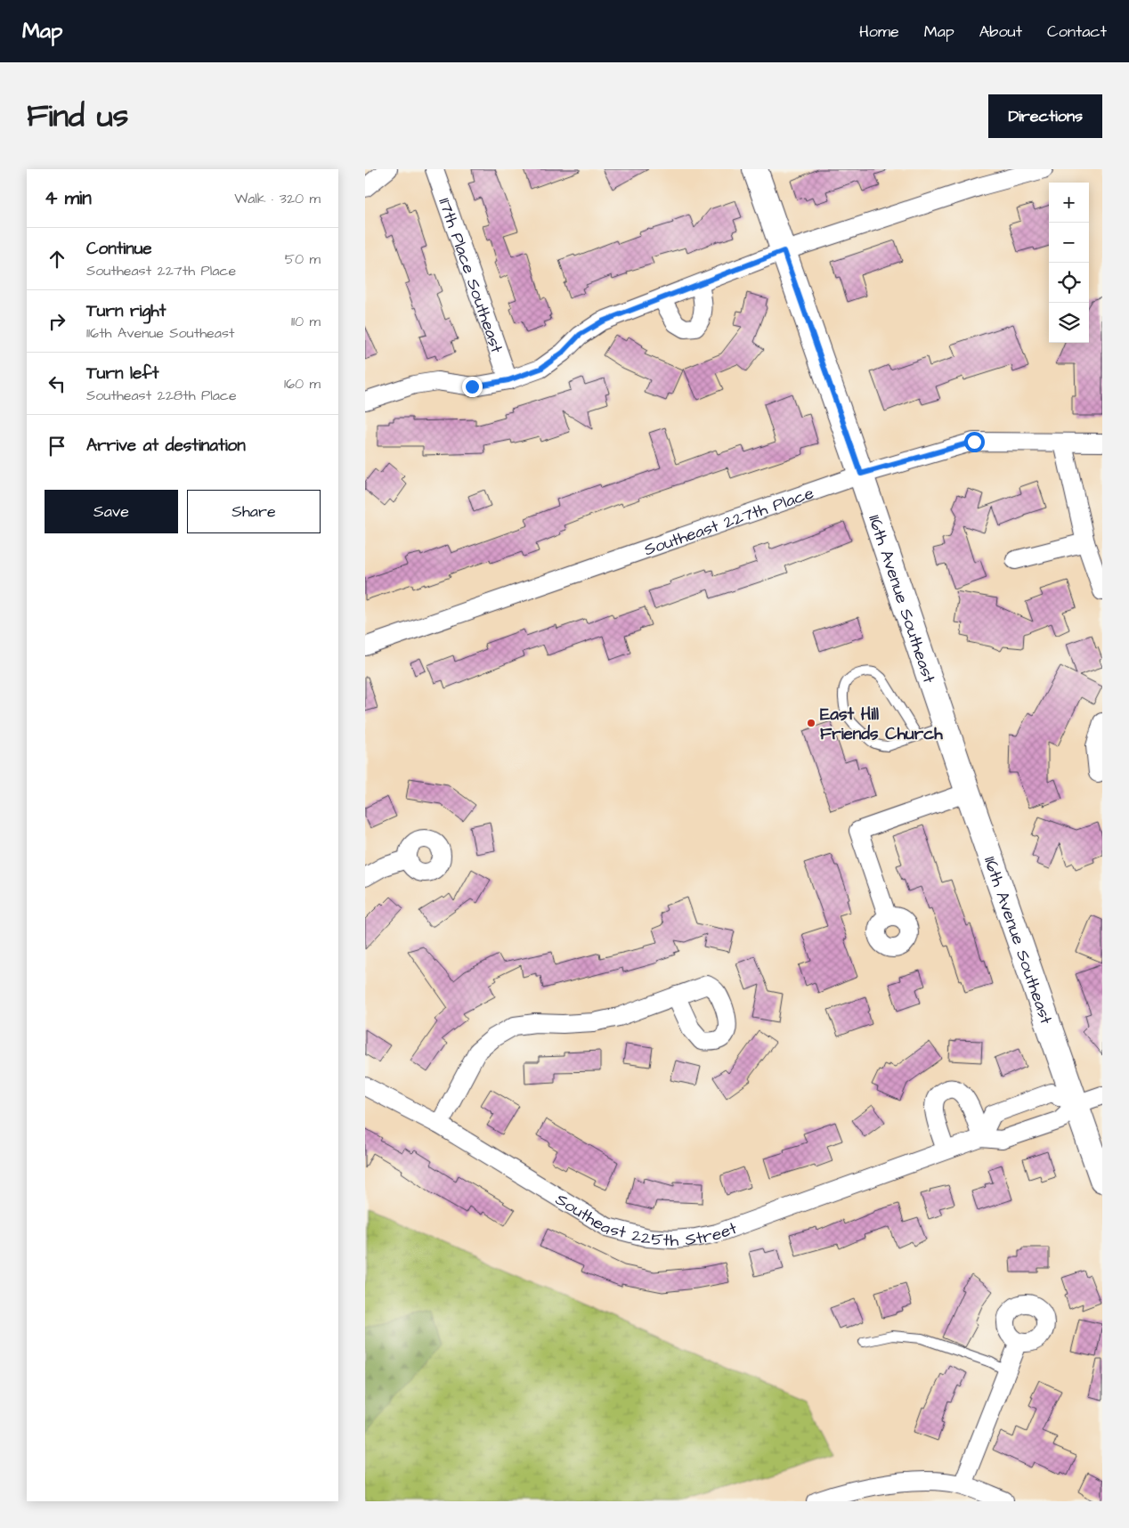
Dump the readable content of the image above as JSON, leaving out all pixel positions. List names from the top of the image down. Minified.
{"streets":{"main road":["116th Avenue Southeast"],"street":["117th Place Southeast","Southeast 227th Place","Southeast 225th Street"]},"crossings":[["Southeast 227th Place","116th Avenue Southeast"],["116th Avenue Southeast","Southeast 225th Street"]],"places":["East Hill Friends Church"],"page":{"header":"Map","nav":["Home","Map","About","Contact"],"title":"Find us","buttons":["Directions",["Save","Share"]],"heading":["4 min","Walk · 320 m"],"map_buttons":["+","−"],"list":[["Continue","Southeast 227th Place","50 m"],["Turn right","116th Avenue Southeast","110 m"],["Turn left","Southeast 228th Place","160 m"],"Arrive at destination"]}}
